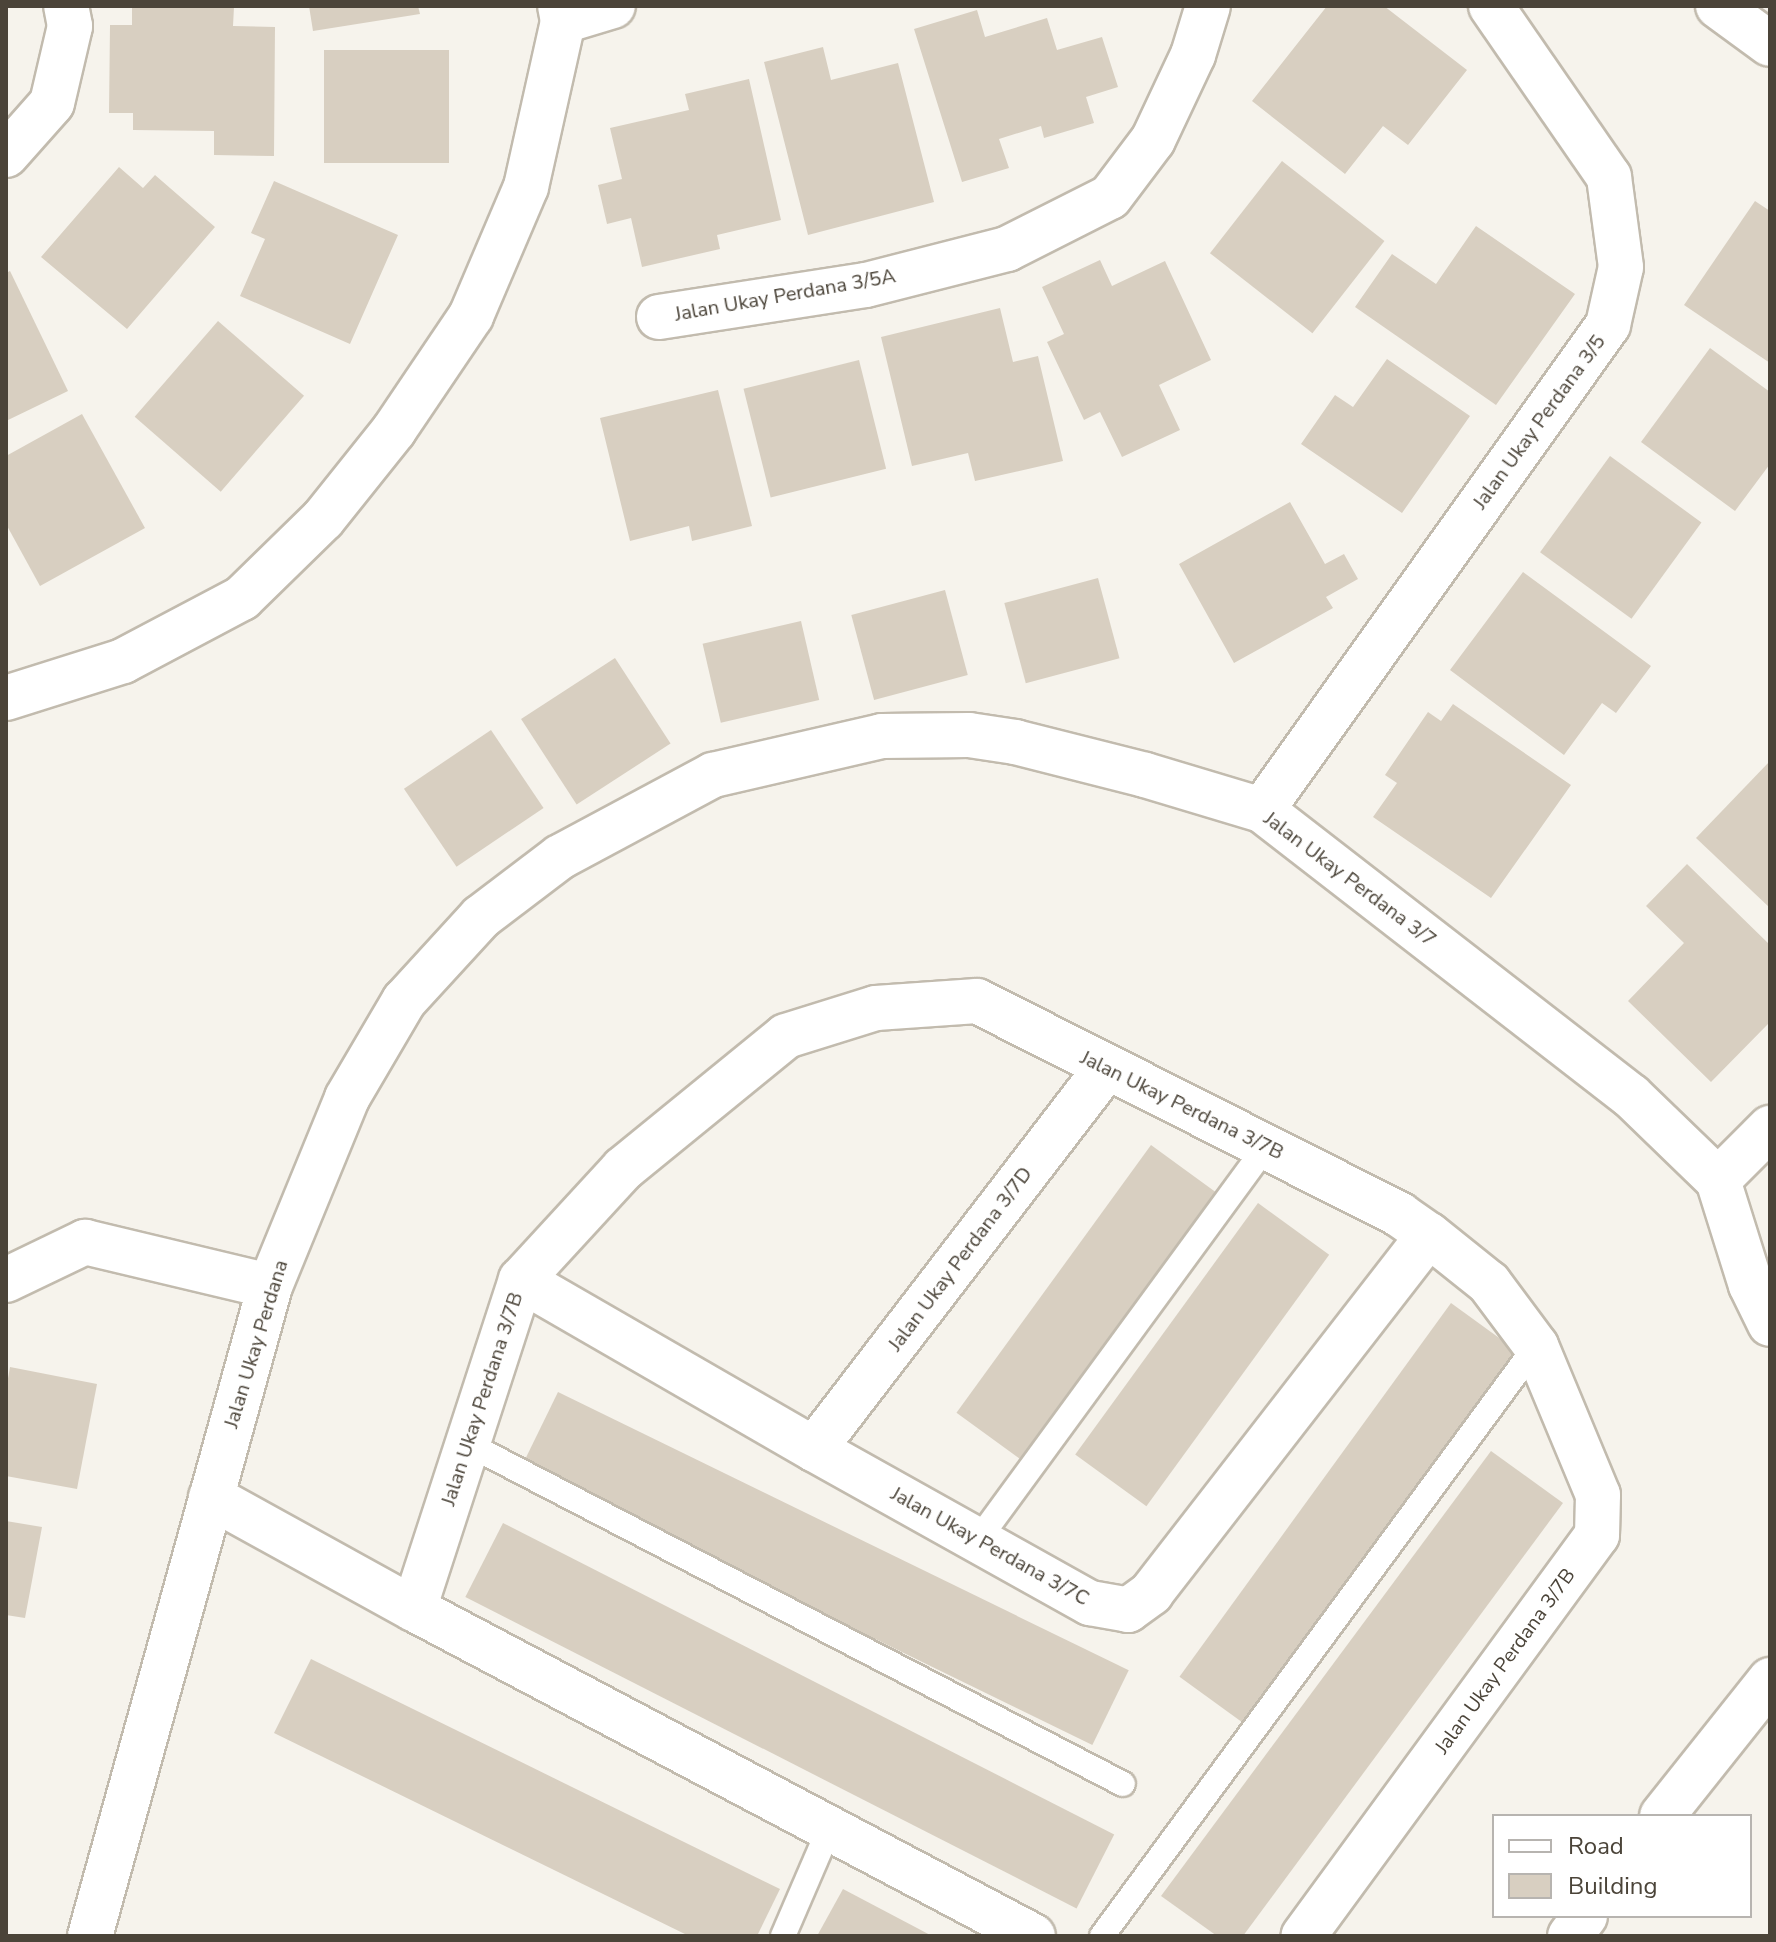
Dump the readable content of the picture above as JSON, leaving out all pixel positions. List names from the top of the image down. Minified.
{"streets":{"street":["Jalan Ukay Perdana 3/5A","Jalan Ukay Perdana 3/5","Jalan Ukay Perdana 3/7","Jalan Ukay Perdana 3/7B","Jalan Ukay Perdana 3/7D","Jalan Ukay Perdana","Jalan Ukay Perdana 3/7C"]},"crossings":[["Jalan Ukay Perdana 3/5","Jalan Ukay Perdana 3/7"],["Jalan Ukay Perdana 3/7","Jalan Ukay Perdana"],["Jalan Ukay Perdana 3/7B","Jalan Ukay Perdana 3/7D"],["Jalan Ukay Perdana 3/7B","Jalan Ukay Perdana 3/7C"],["Jalan Ukay Perdana 3/7D","Jalan Ukay Perdana 3/7C"]],"legend":["Road","Building"]}
